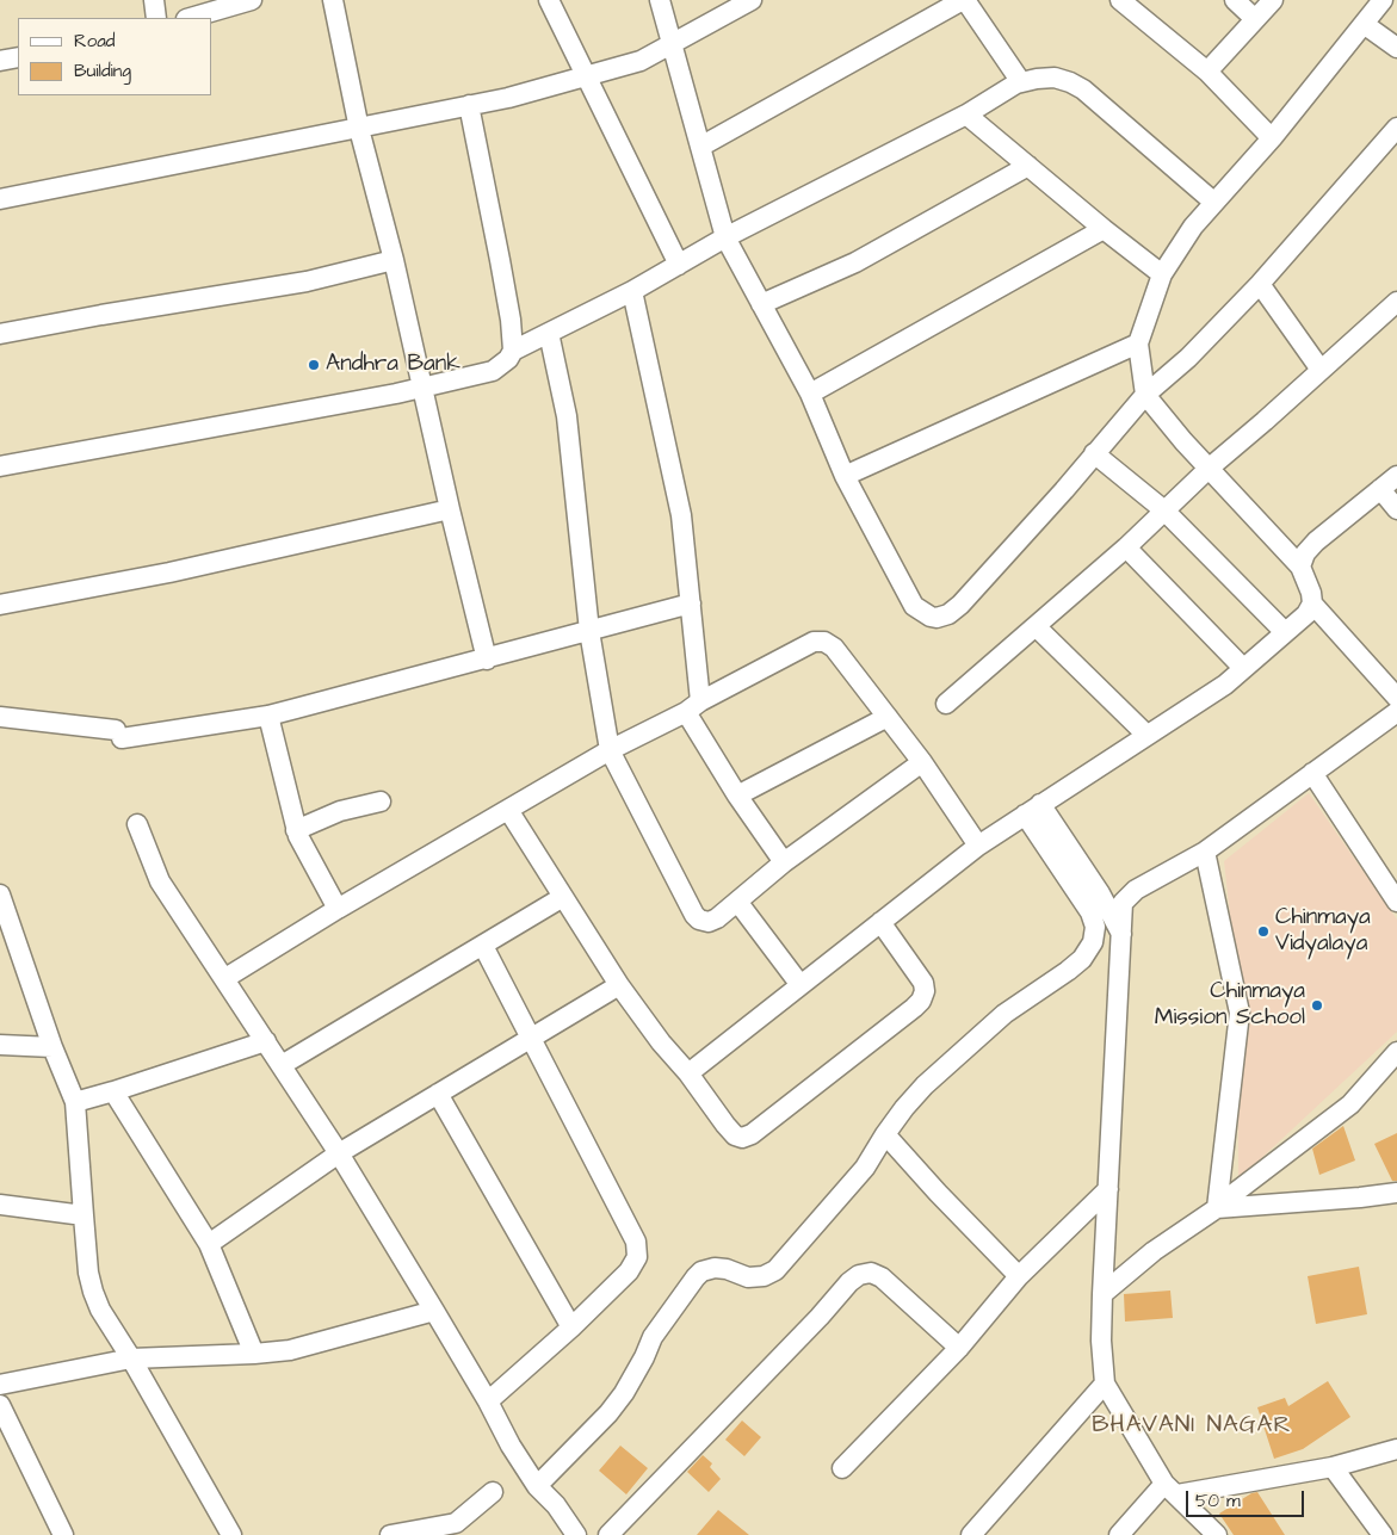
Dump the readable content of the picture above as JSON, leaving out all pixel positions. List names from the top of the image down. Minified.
{"districts":["BHAVANI NAGAR"],"places":["Andhra Bank","Chinmaya Vidyalaya","Chinmaya Mission School"],"legend":["Road","Building"],"scale_bar":"50 m"}
